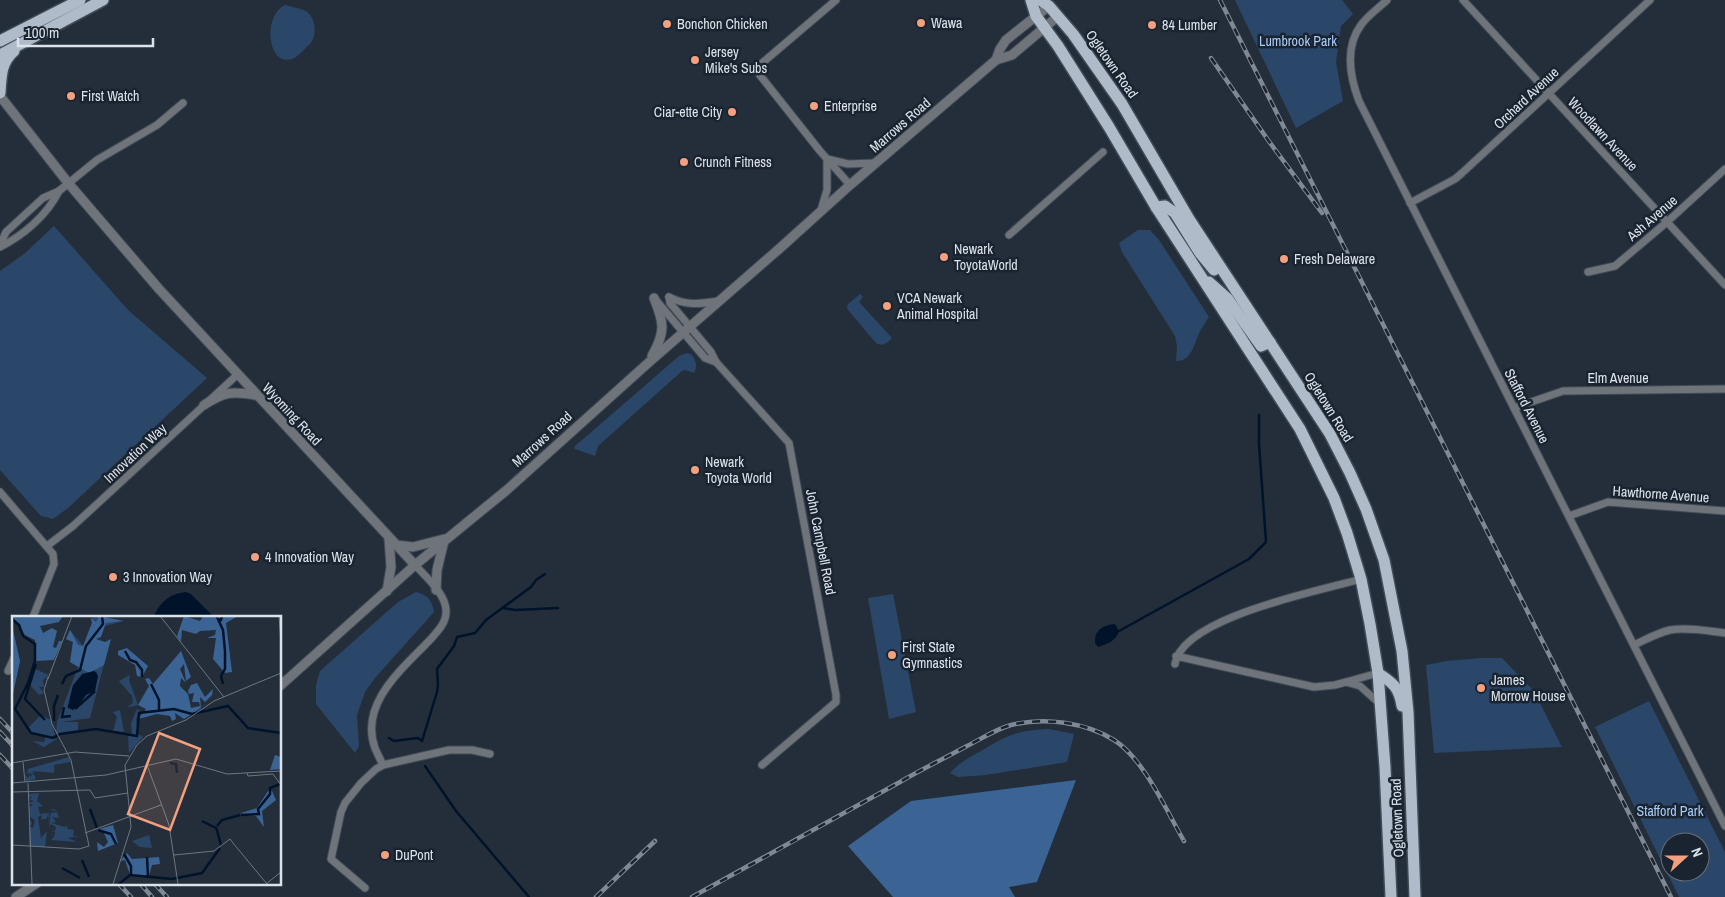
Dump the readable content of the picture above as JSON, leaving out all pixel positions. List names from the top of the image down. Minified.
{"streets":{"main road":["Ogletown Road"],"street":["Orchard Avenue","Marrows Road","Woodlawn Avenue","Ash Avenue","Elm Avenue","Stafford Avenue","Wyoming Road","Innovation Way","Hawthorne Avenue","John Campbell Road"]},"crossings":[["Ogletown Road","Marrows Road"],["Orchard Avenue","Woodlawn Avenue"],["Orchard Avenue","Stafford Avenue"],["Marrows Road","Wyoming Road"],["Marrows Road","John Campbell Road"],["Woodlawn Avenue","Ash Avenue"],["Elm Avenue","Stafford Avenue"],["Stafford Avenue","Hawthorne Avenue"],["Wyoming Road","Innovation Way"]],"parks":["Lumbrook Park","Stafford Park"],"places":["Wawa","Bonchon Chicken","84 Lumber","Jersey Mike's Subs","First Watch","Enterprise","Ciar-ette City","Crunch Fitness","Newark ToyotaWorld","Fresh Delaware","VCA Newark Animal Hospital","Newark Toyota World","4 Innovation Way","3 Innovation Way","First State Gymnastics","James Morrow House","DuPont"],"scale_bar":"100 m","north":"right"}
